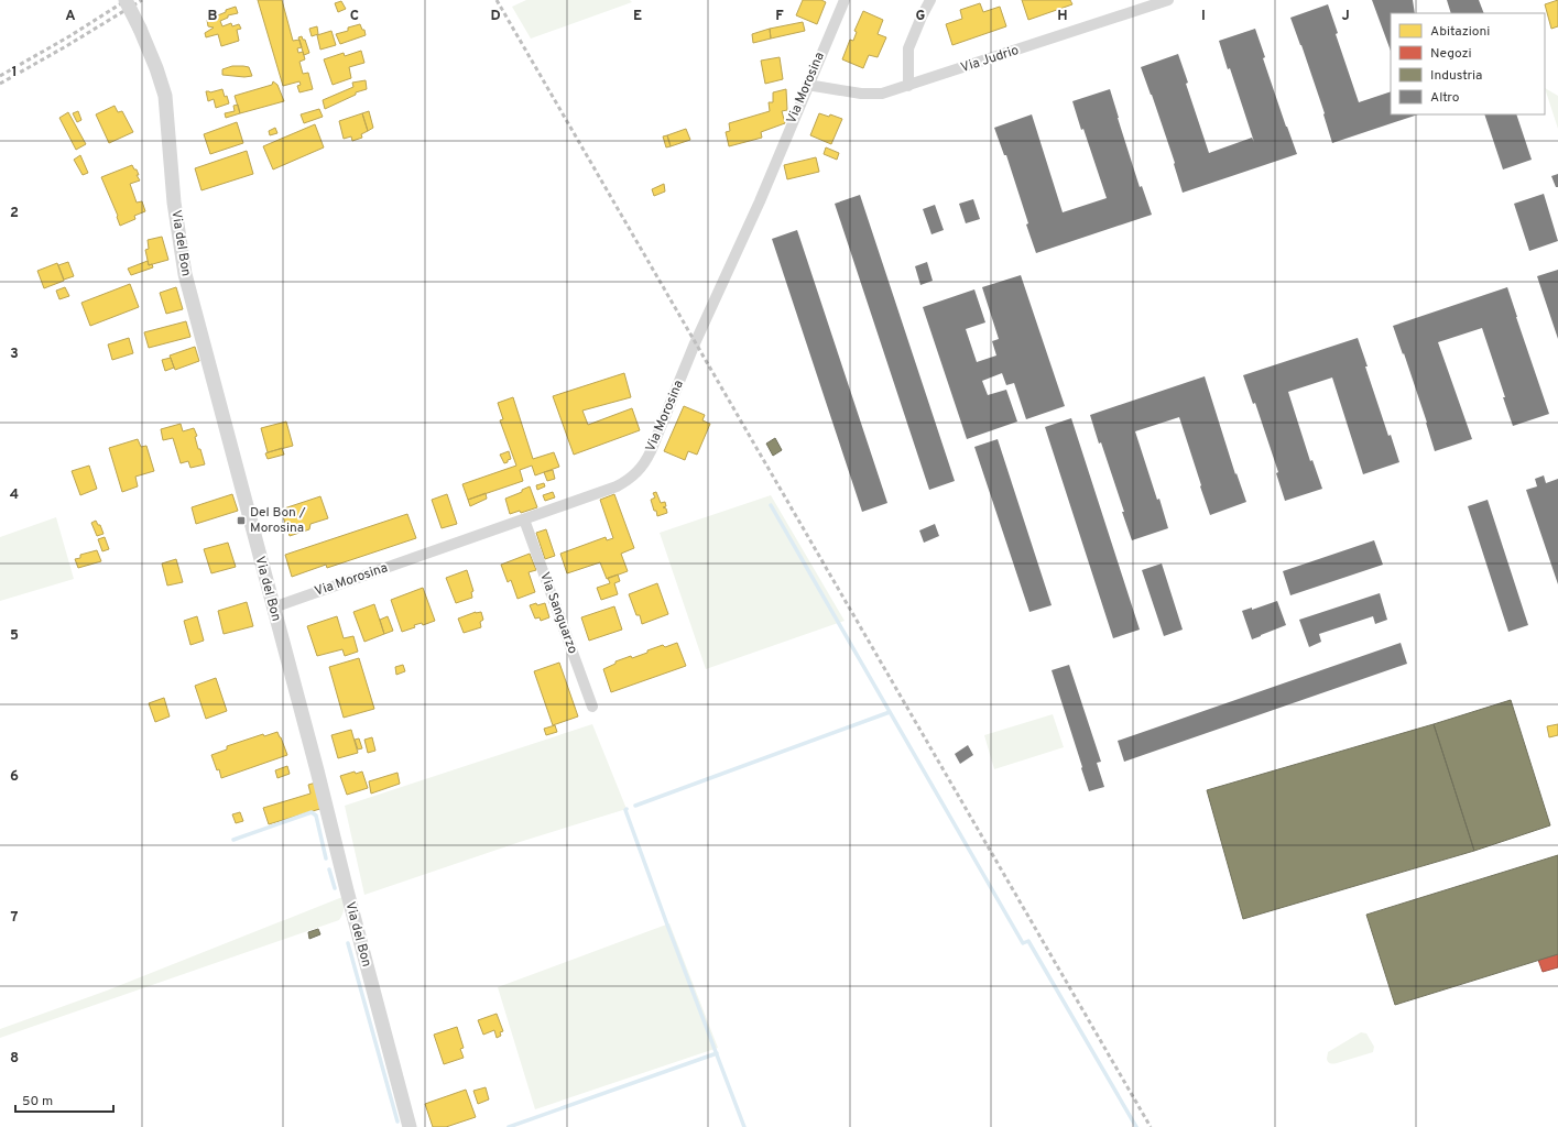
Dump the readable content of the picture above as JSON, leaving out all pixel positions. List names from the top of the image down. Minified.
{"streets":{"street":["Via Judrio","Via Morosina","Via del Bon","Via Sanguarzo"]},"crossings":[["Via Judrio","Via Morosina"],["Via Morosina","Via del Bon"],["Via Morosina","Via Sanguarzo"]],"places":{"transit":["Del Bon / Morosina"]},"legend":["Abitazioni","Negozi","Industria","Altro"],"scale_bar":"50 m","grid":{"columns":["A","B","C","D","E","F","G","H","I","J"],"rows":["1","2","3","4","5","6","7","8"]}}
